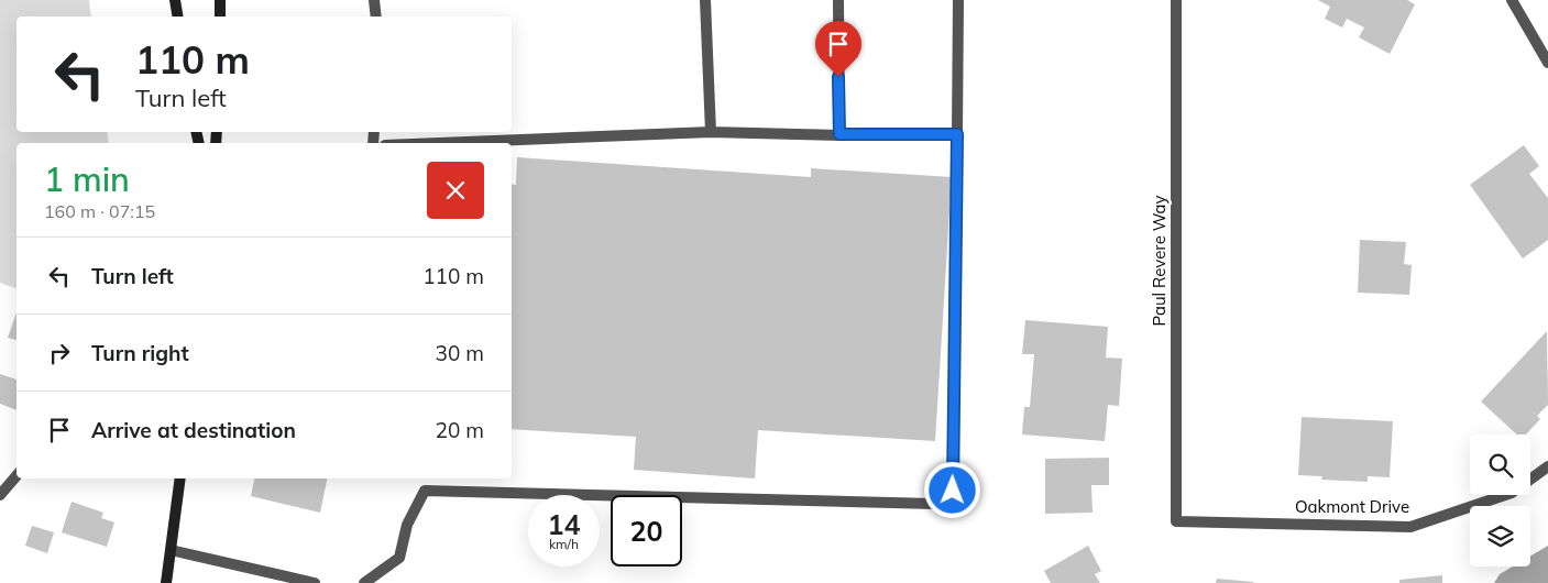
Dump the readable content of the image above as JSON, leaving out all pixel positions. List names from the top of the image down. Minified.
{"streets":{"street":["Paul Revere Way","Oakmont Drive"]},"crossings":[["Paul Revere Way","Oakmont Drive"]],"page":{"turn":["110 m","Turn left"],"heading":["1 min","160 m · 07:15"],"list":[{"name":"Turn left","value":"110 m"},{"name":"Turn right","value":"30 m"},{"name":"Arrive at destination","value":"20 m"}],"speed":"14 km/h","limit":"20"}}
